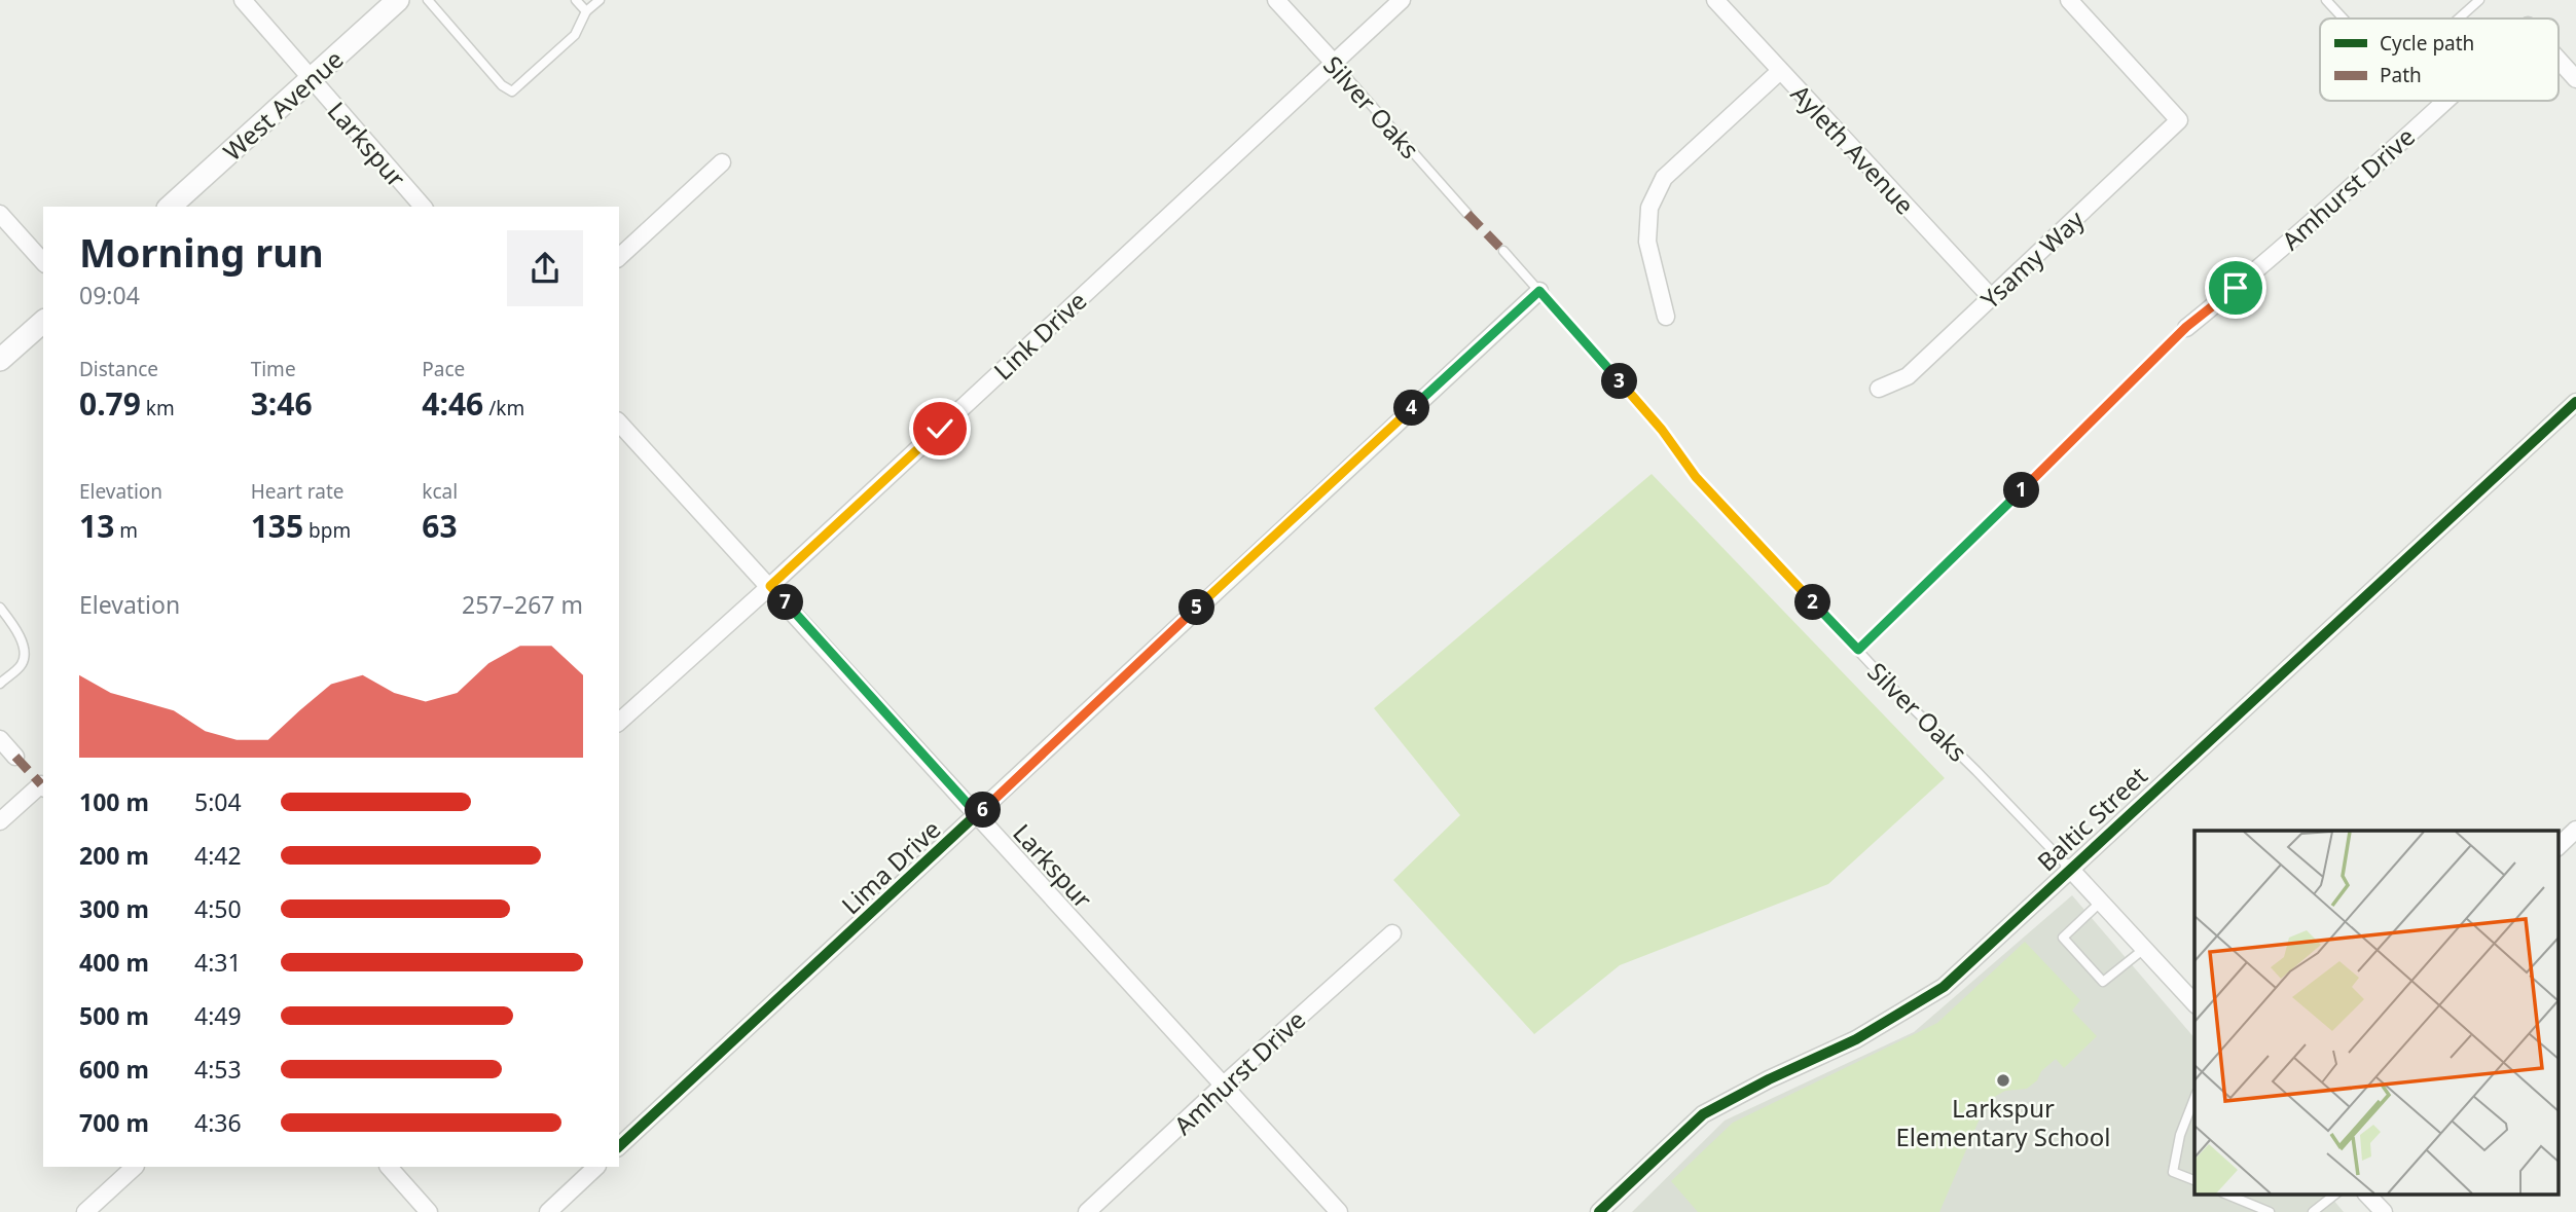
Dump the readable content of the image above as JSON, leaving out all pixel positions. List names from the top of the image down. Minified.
{"streets":{"main road":["West Avenue"],"street":["Silver Oaks","Larkspur","Ayleth Avenue","Amhurst Drive","Ysamy Way","Link Drive","Baltic Street","Lima Drive"]},"crossings":[["West Avenue","Larkspur"],["Silver Oaks","Amhurst Drive"],["Silver Oaks","Link Drive"],["Silver Oaks","Baltic Street"],["Silver Oaks","Lima Drive"],["Larkspur","Amhurst Drive"],["Larkspur","Link Drive"],["Larkspur","Lima Drive"],["Ayleth Avenue","Ysamy Way"]],"places":["Larkspur Elementary School"],"legend":["Cycle path","Path"],"page":{"heading":["Morning run","09:04"],"stats":[["Distance","0.79 km"],["Time","3:46"],["Pace","4:46 /km"],["Elevation","13 m"],["Heart rate","135 bpm"],["kcal","63"]],"pins":["3","4","1","2","7","5","6"],"chart":["Elevation","257–267 m"],"list":[{"name":"100 m","note":"5:04"},{"name":"200 m","note":"4:42"},{"name":"300 m","note":"4:50"},{"name":"400 m","note":"4:31"},{"name":"500 m","note":"4:49"},{"name":"600 m","note":"4:53"},{"name":"700 m","note":"4:36"}]}}
